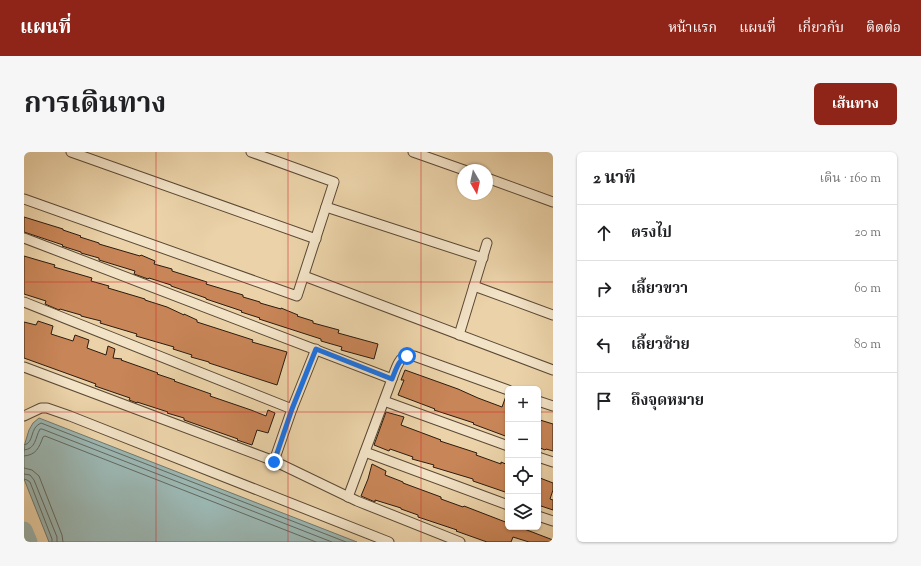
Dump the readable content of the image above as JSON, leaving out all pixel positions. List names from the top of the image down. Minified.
{"north":"bottom","page":{"header":"แผนที่","nav":["หน้าแรก","แผนที่","เกี่ยวกับ","ติดต่อ"],"title":"การเดินทาง","buttons":"เส้นทาง","heading":["2 นาที","เดิน · 160 m"],"list":[["ตรงไป","20 m"],["เลี้ยวขวา","60 m"],["เลี้ยวซ้าย","80 m"],"ถึงจุดหมาย"],"map_buttons":["+","−"]}}
